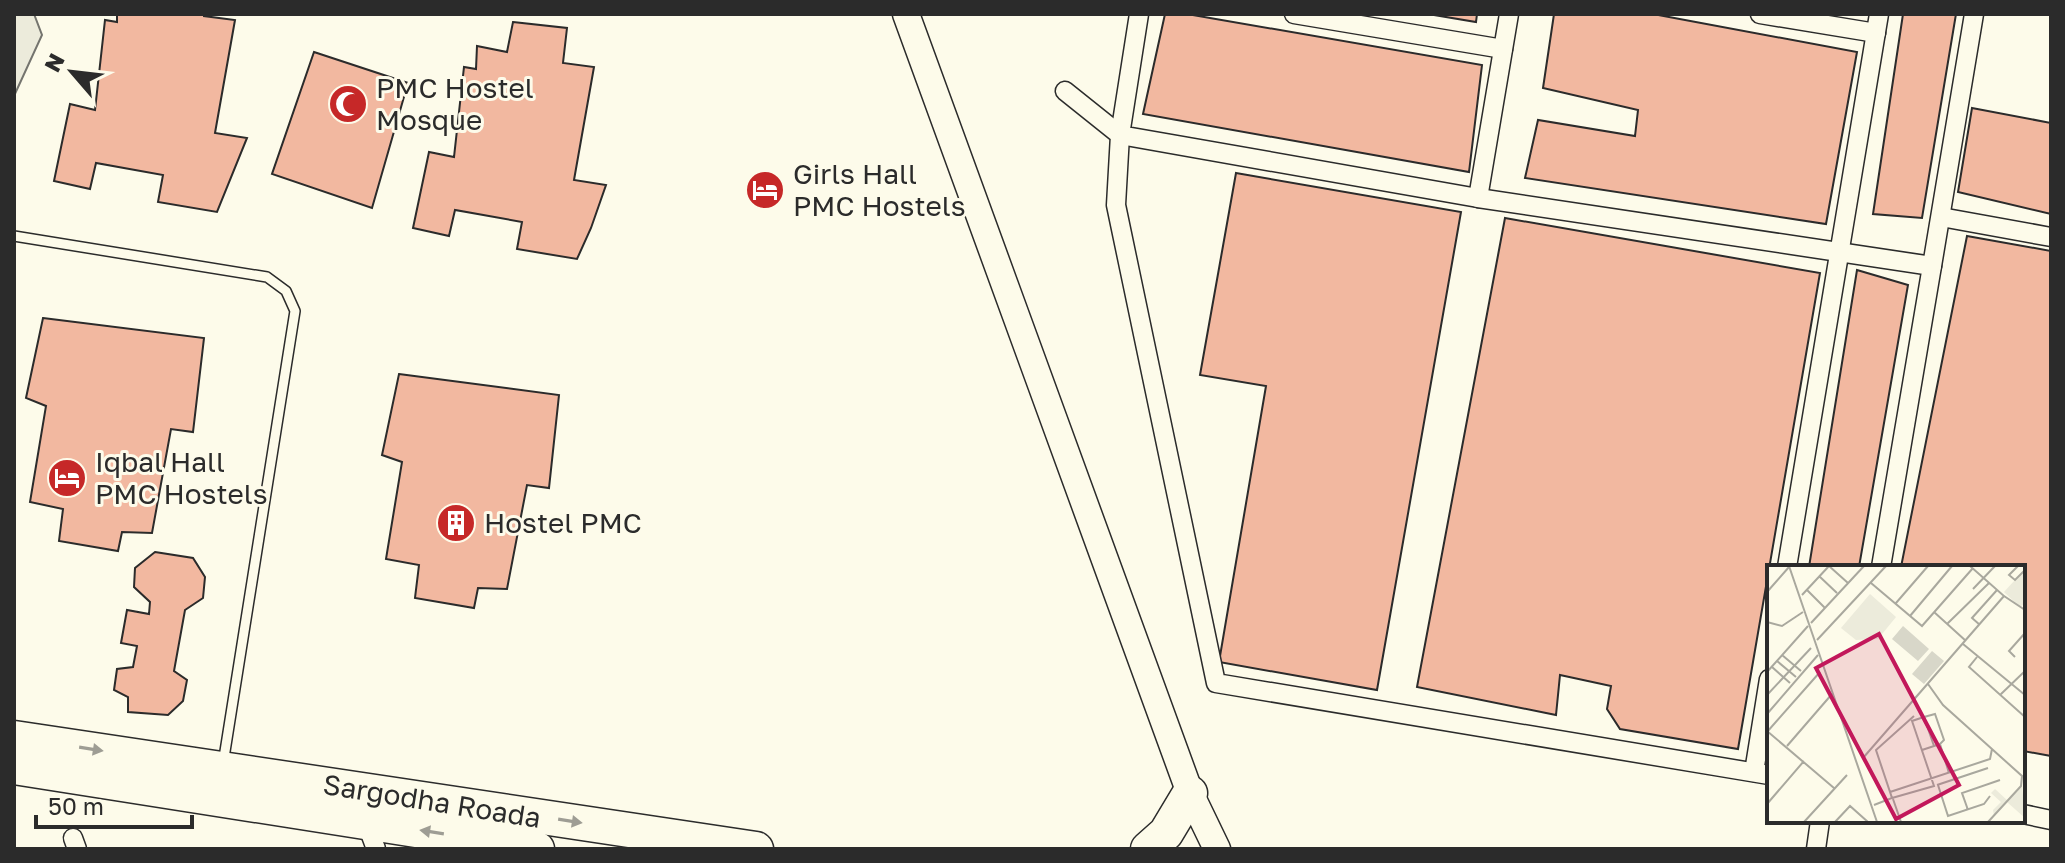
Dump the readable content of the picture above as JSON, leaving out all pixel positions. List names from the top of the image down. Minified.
{"streets":{"highway":["Sargodha Roada"]},"places":{"mosque":["PMC Hostel Mosque"],"hotel":["Girls Hall PMC Hostels","Iqbal Hall PMC Hostels"],"building":["Hostel PMC"]},"scale_bar":"50 m","north":"top left"}
